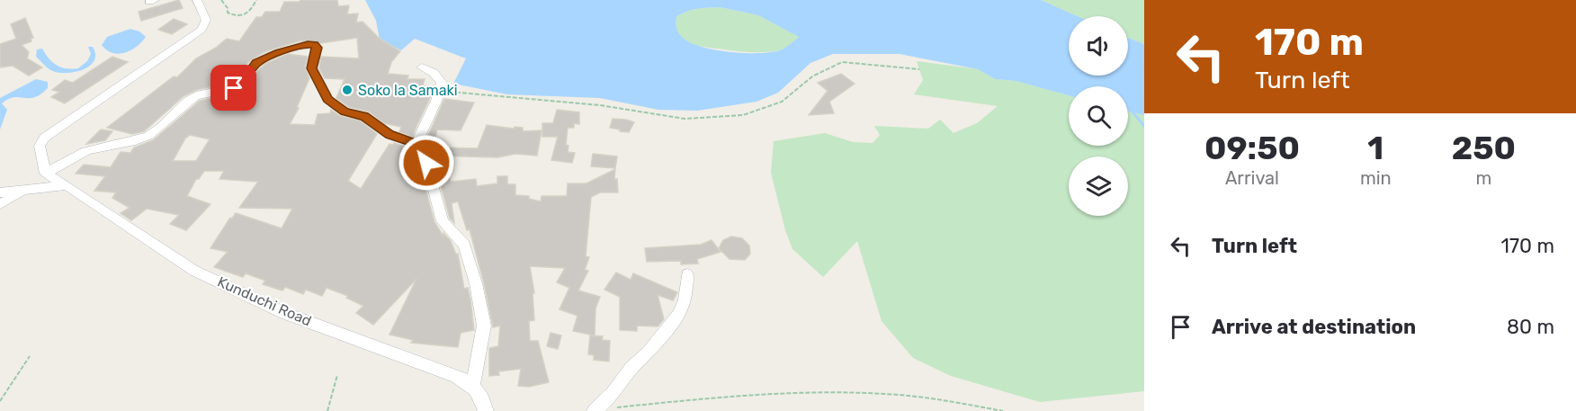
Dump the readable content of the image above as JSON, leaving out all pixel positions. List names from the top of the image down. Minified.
{"streets":{"street":["Kunduchi Road"]},"places":["Soko la Samaki"],"page":{"turn":["170 m","Turn left"],"eta":["09:50","Arrival","1","min","250","m"],"list":[{"name":"Turn left","value":"170 m"},{"name":"Arrive at destination","value":"80 m"}]}}
